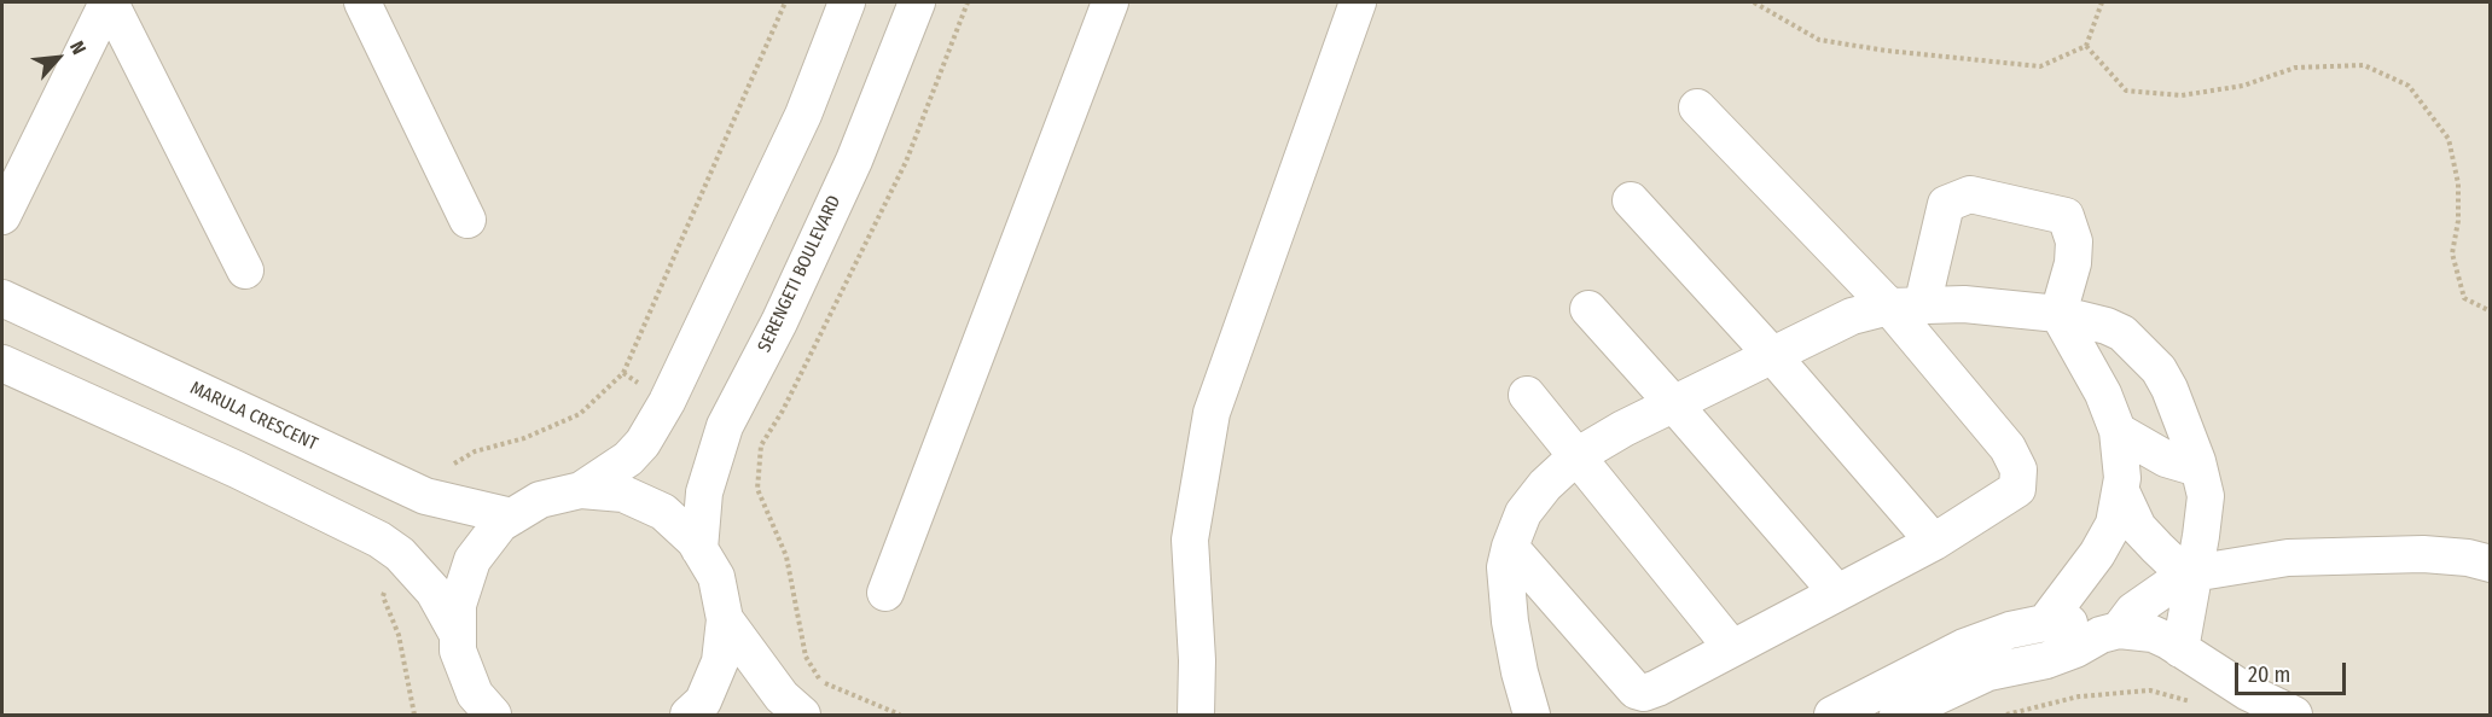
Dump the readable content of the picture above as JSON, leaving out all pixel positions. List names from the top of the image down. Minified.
{"streets":{"street":["SERENGETI BOULEVARD","MARULA CRESCENT"]},"scale_bar":"20 m","north":"top right"}
